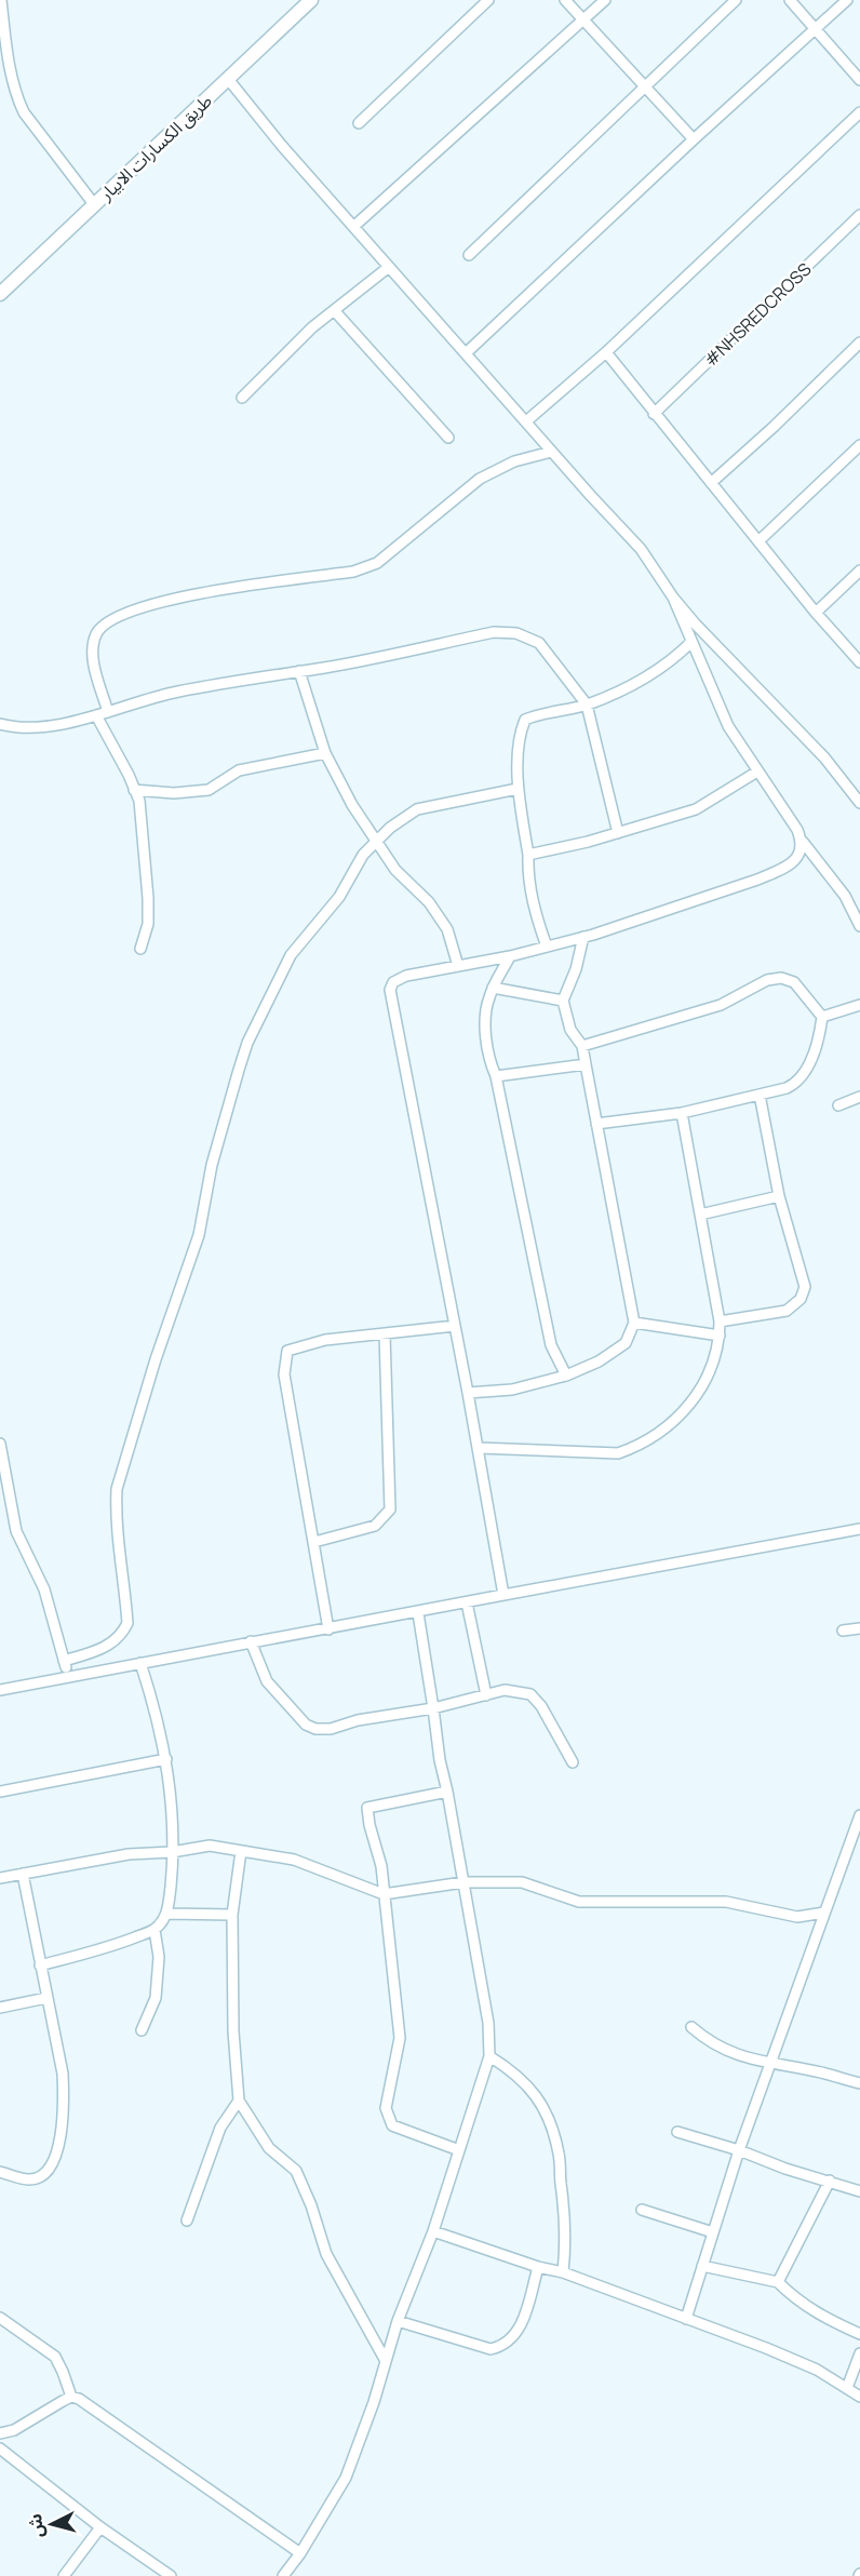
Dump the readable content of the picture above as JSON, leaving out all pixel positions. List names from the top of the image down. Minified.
{"streets":{"street":["طريق الكسارات الابيار","#NHSREDCROSS"]},"north":"left"}
